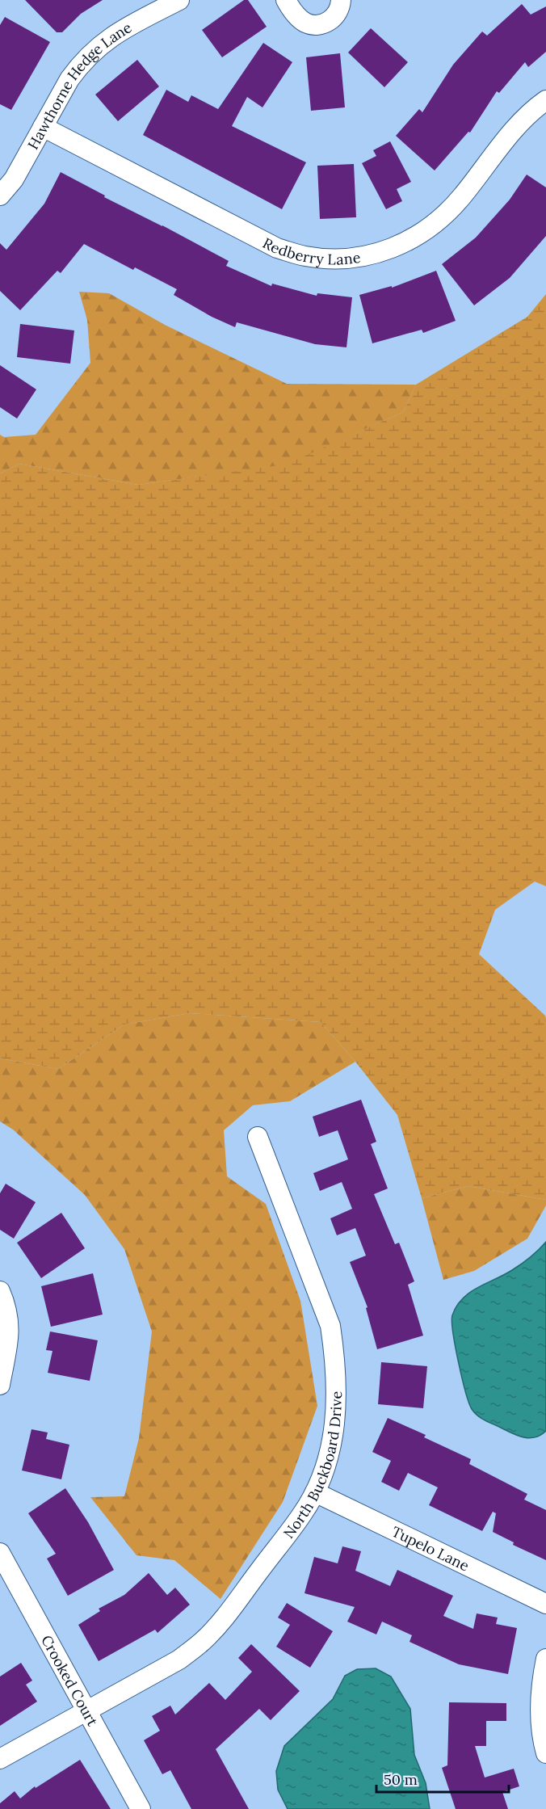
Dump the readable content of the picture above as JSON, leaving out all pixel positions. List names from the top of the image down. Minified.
{"streets":{"street":["Hawthorne Hedge Lane","Redberry Lane","North Buckboard Drive","Tupelo Lane","Crooked Court"]},"crossings":[["Hawthorne Hedge Lane","Redberry Lane"],["North Buckboard Drive","Tupelo Lane"],["North Buckboard Drive","Crooked Court"]],"scale_bar":"50 m"}
